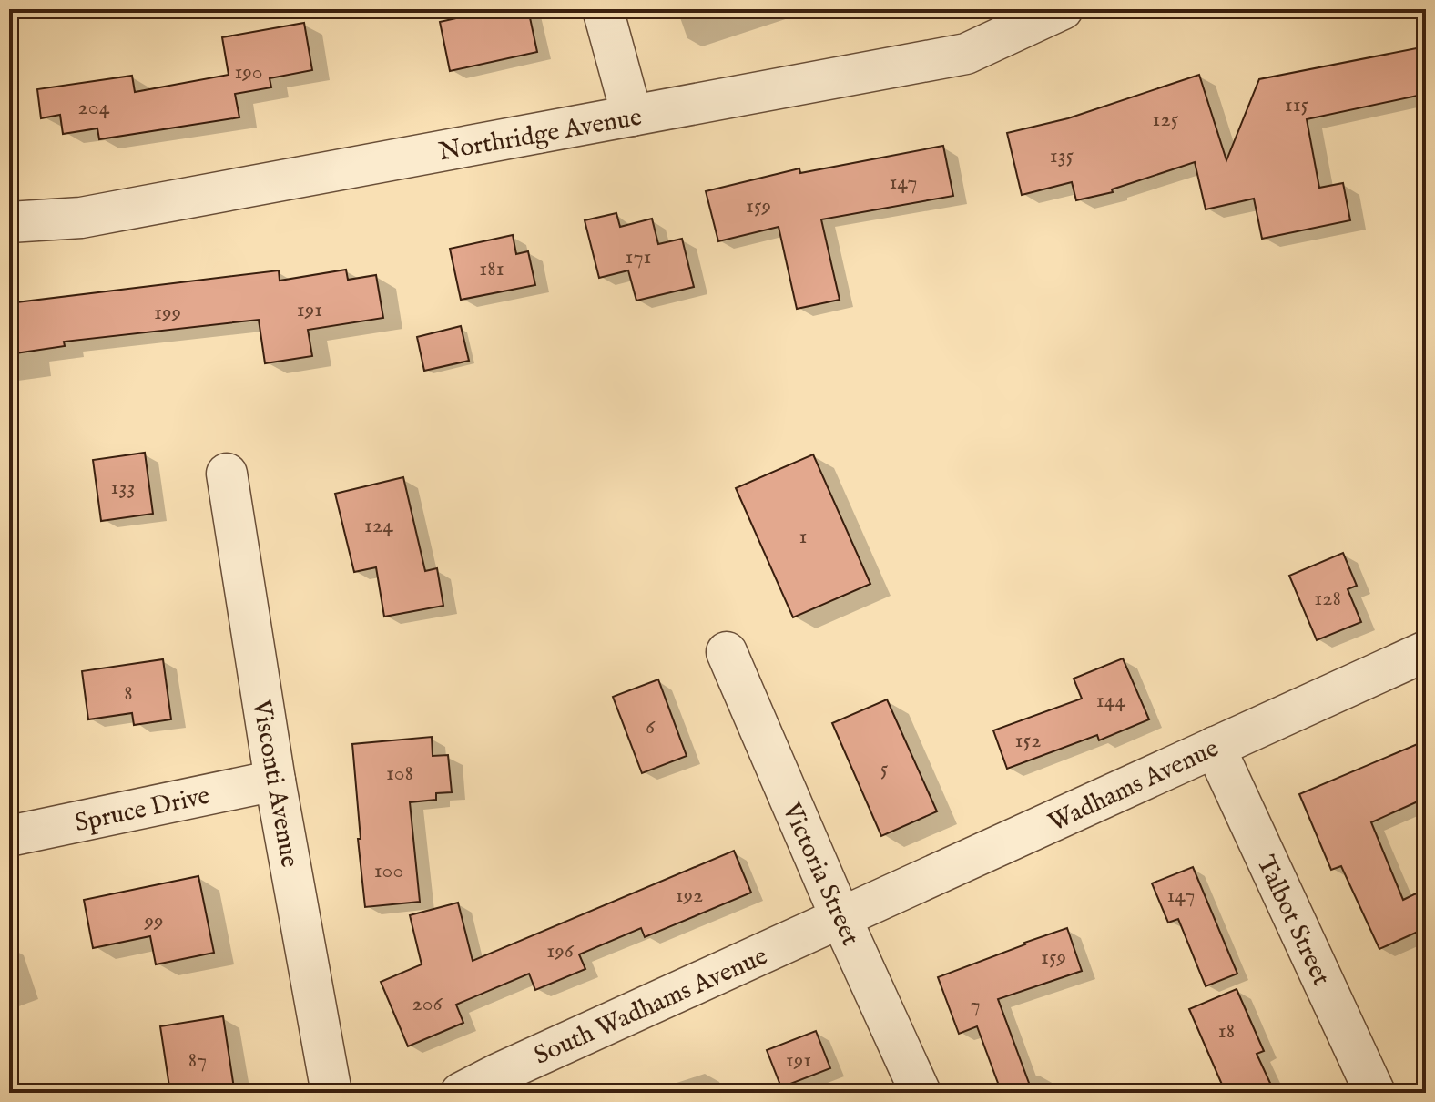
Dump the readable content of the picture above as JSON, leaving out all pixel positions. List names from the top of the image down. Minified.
{"streets":{"street":["Northridge Avenue","Visconti Avenue","Wadhams Avenue","Spruce Drive","Victoria Street","Talbot Street","South Wadhams Avenue"]},"crossings":[["Visconti Avenue","Spruce Drive"],["Wadhams Avenue","Victoria Street"],["Wadhams Avenue","Talbot Street"],["Wadhams Avenue","South Wadhams Avenue"],["Victoria Street","South Wadhams Avenue"]],"house_numbers":["190","115","204","125","135","147","159","171","181","191","199","133","124","1","128","8","144","6","152","5","108","100","192","147","99","196","159","206","7","18","87","191"]}
